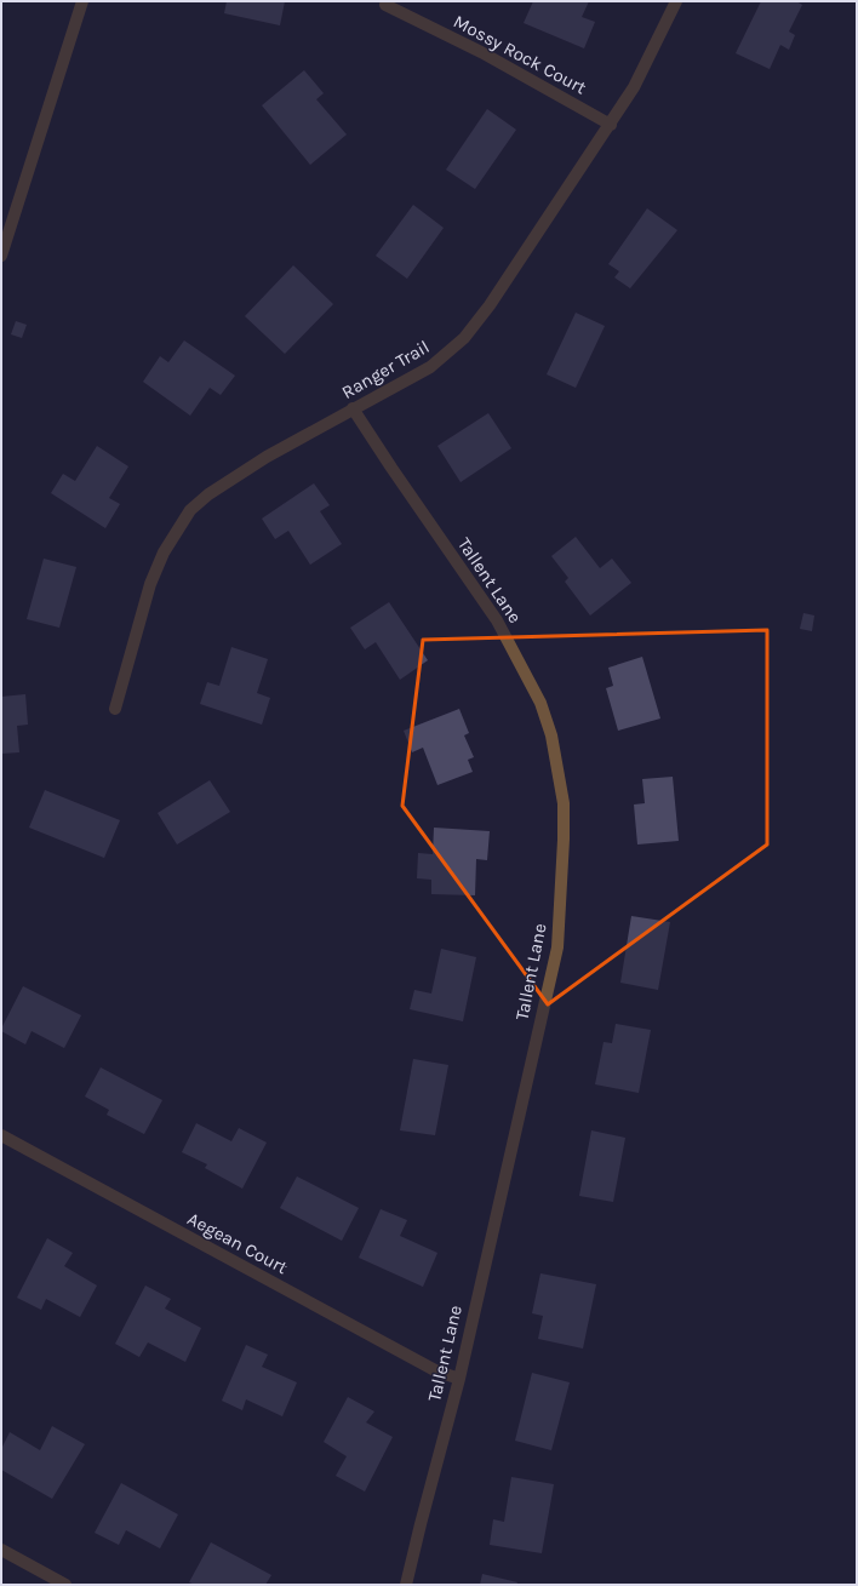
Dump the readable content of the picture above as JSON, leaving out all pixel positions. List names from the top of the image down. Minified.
{"streets":{"street":["Mossy Rock Court","Ranger Trail","Tallent Lane","Aegean Court"]},"crossings":[["Mossy Rock Court","Ranger Trail"],["Ranger Trail","Tallent Lane"],["Tallent Lane","Aegean Court"]]}
